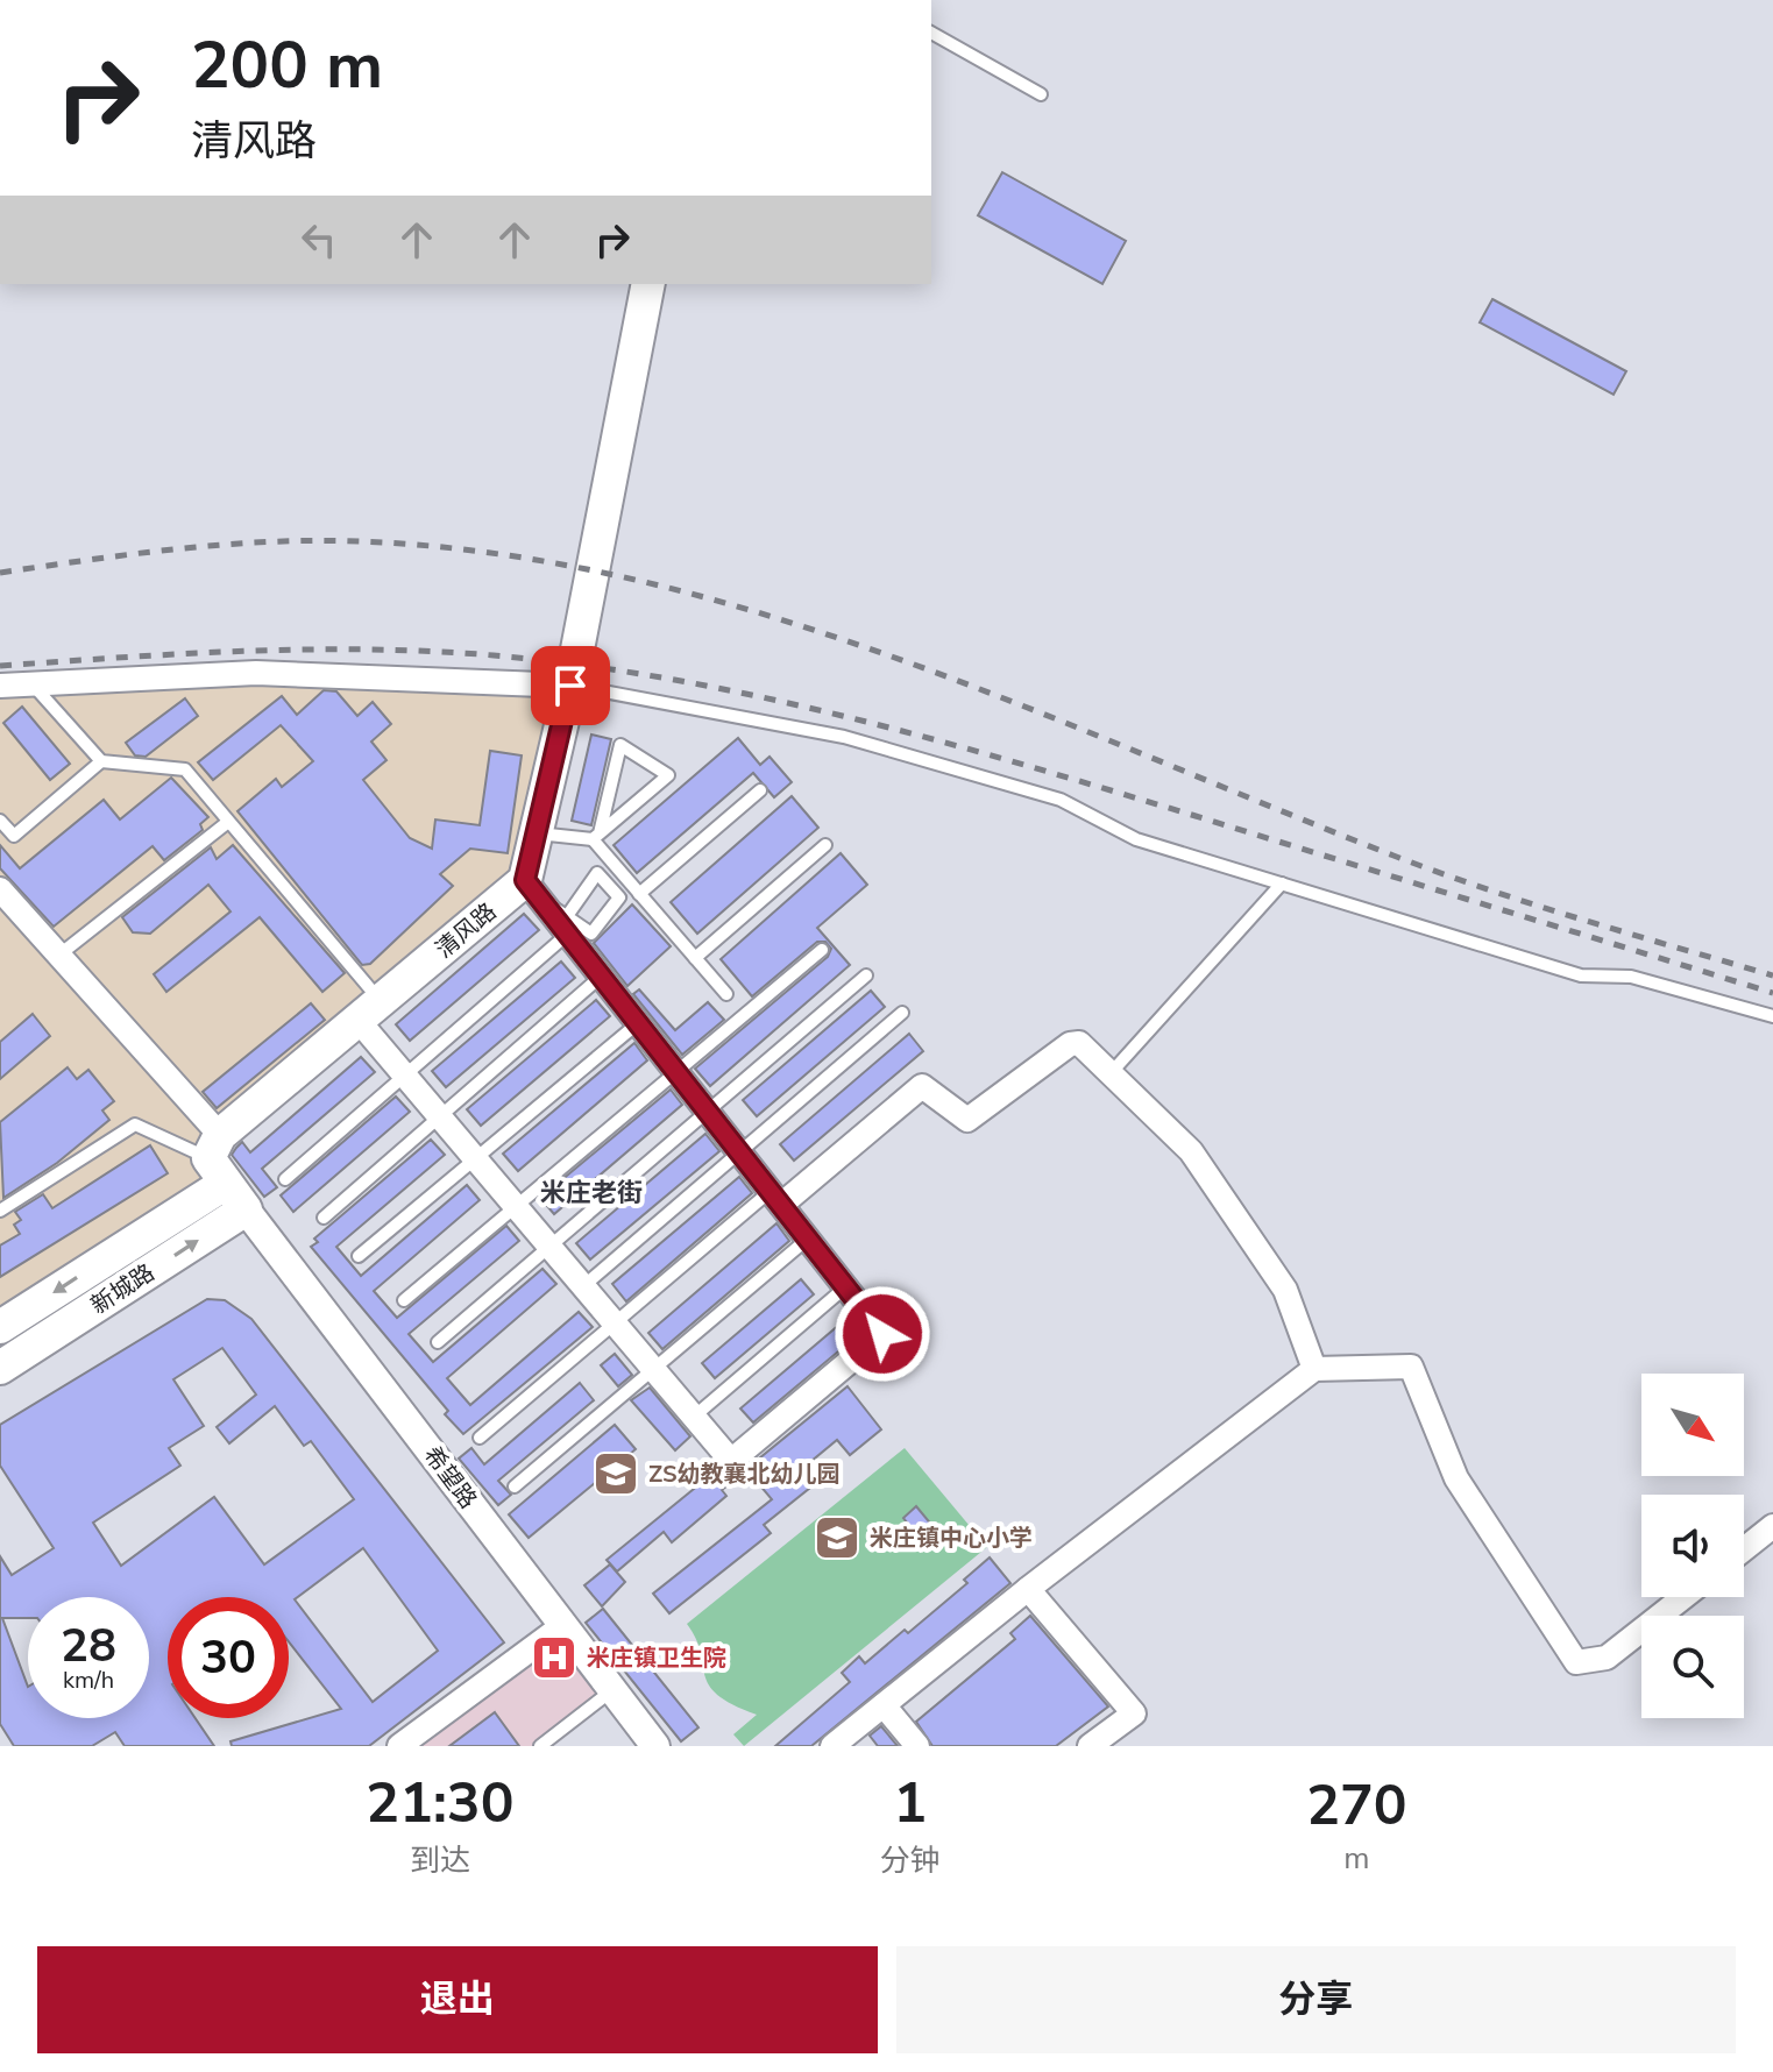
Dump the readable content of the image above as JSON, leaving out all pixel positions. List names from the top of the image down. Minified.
{"streets":{"main road":["清风路","新城路"],"street":["希望路"]},"crossings":[["清风路","新城路"],["新城路","希望路"]],"districts":["米庄老街"],"places":{"school or university":["ZS幼教襄北幼儿园","米庄镇中心小学"],"hospital":["米庄镇卫生院"]},"north":"bottom right","page":{"turn":["200 m","清风路"],"speed":"28 km/h","limit":"30","eta":["21:30","到达","1","分钟","270","m"],"buttons":["退出","分享"]}}
